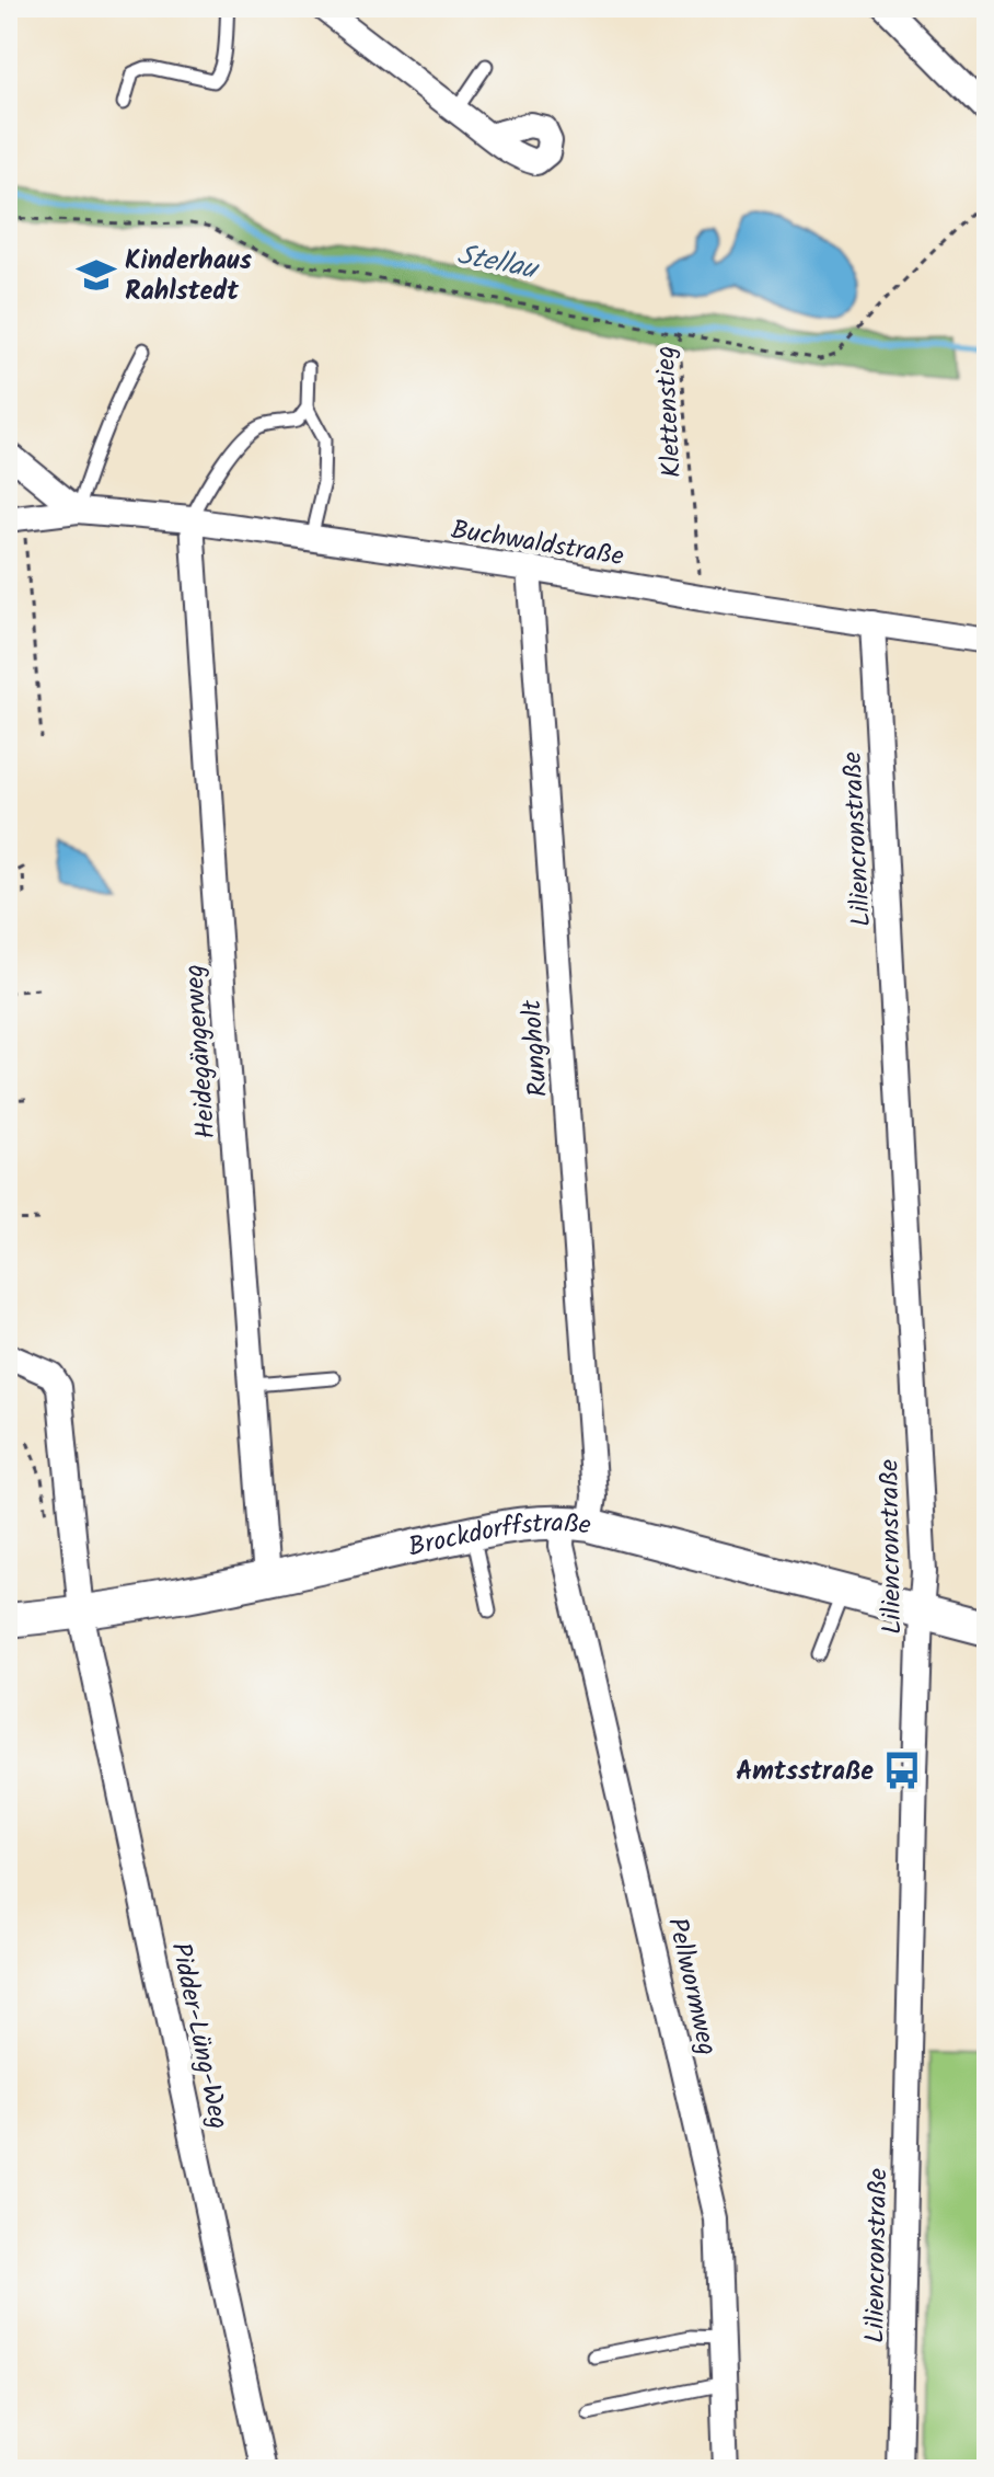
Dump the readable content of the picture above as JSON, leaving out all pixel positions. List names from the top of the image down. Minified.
{"streets":{"street":["Buchwaldstraße","Liliencronstraße","Rungholt","Heidegängerweg","Brockdorffstraße","Pellwormweg","Pidder-Lüng-Weg"],"path":["Klettenstieg"]},"crossings":[["Klettenstieg","Buchwaldstraße"],["Buchwaldstraße","Liliencronstraße"],["Buchwaldstraße","Rungholt"],["Buchwaldstraße","Heidegängerweg"],["Liliencronstraße","Brockdorffstraße"],["Rungholt","Brockdorffstraße"],["Rungholt","Pellwormweg"],["Heidegängerweg","Brockdorffstraße"],["Brockdorffstraße","Pellwormweg"],["Brockdorffstraße","Pidder-Lüng-Weg"]],"water":["Stellau"],"places":{"school or university":["Kinderhaus Rahlstedt"],"bus stop":["Amtsstraße"]}}
